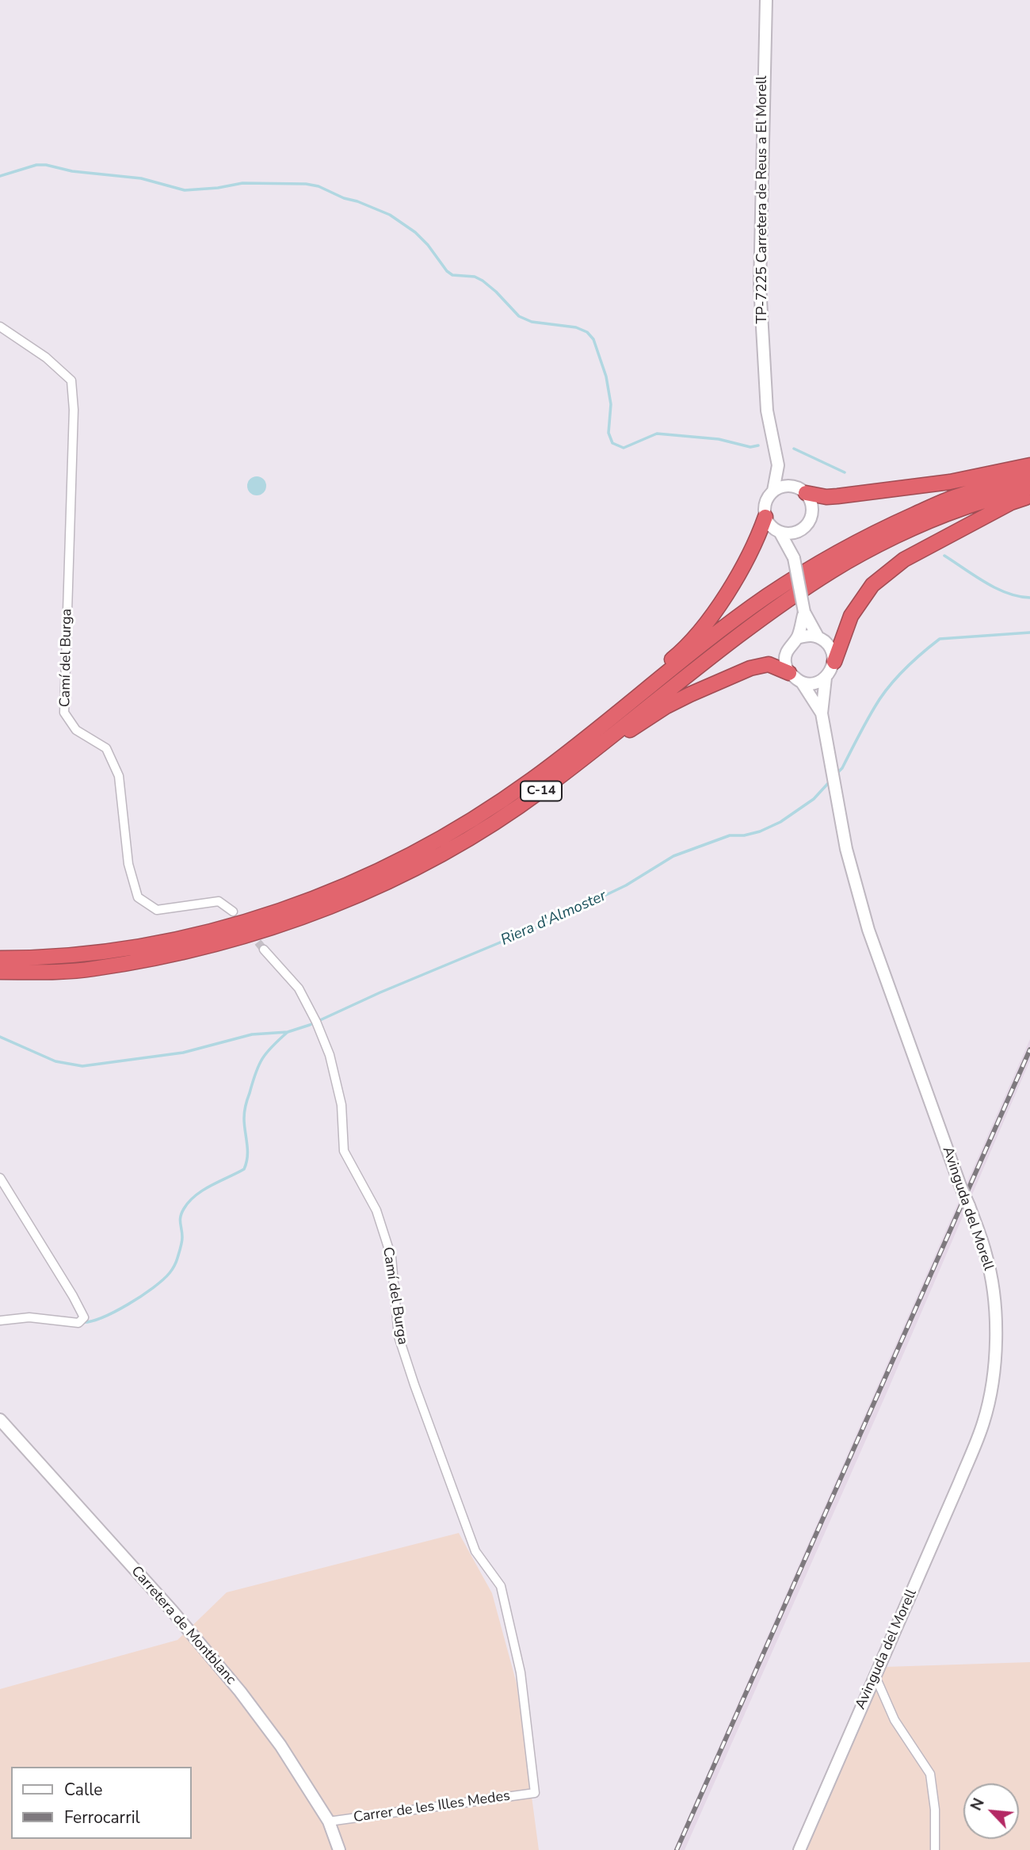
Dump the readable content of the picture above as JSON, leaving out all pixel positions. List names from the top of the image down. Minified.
{"streets":{"highway":["C-14"],"street":["TP-7225 Carretera de Reus a El Morell","Camí del Burga","Avinguda del Morell","Carretera de Montblanc","Carrer de les Illes Medes"]},"crossings":[["Camí del Burga","Carrer de les Illes Medes"],["Carretera de Montblanc","Carrer de les Illes Medes"]],"water":["Riera d'Almoster"],"legend":["Calle","Ferrocarril"],"north":"top left"}
